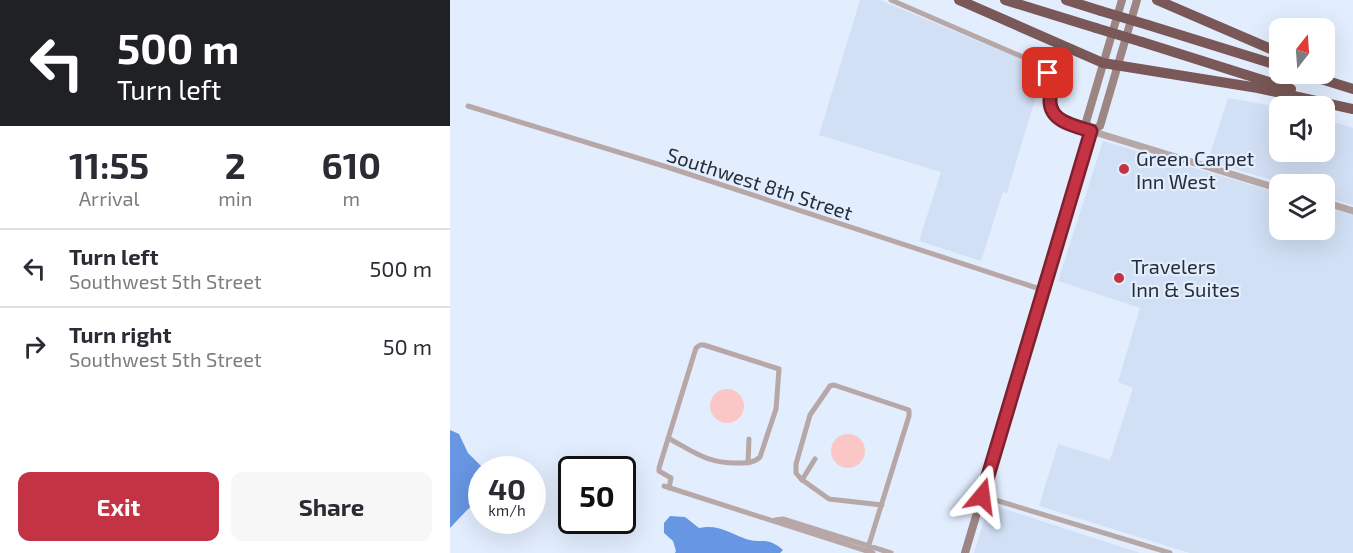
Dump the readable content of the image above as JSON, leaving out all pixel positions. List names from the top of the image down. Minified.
{"streets":{"street":["Southwest 8th Street"]},"places":["Green Carpet Inn West","Travelers Inn & Suites"],"north":"top","page":{"turn":["500 m","Turn left"],"eta":["11:55","Arrival","2","min","610","m"],"list":[{"name":"Turn left","note":"Southwest 5th Street","value":"500 m"},{"name":"Turn right","note":"Southwest 5th Street","value":"50 m"}],"speed":"40 km/h","limit":"50","buttons":["Exit","Share"]}}
